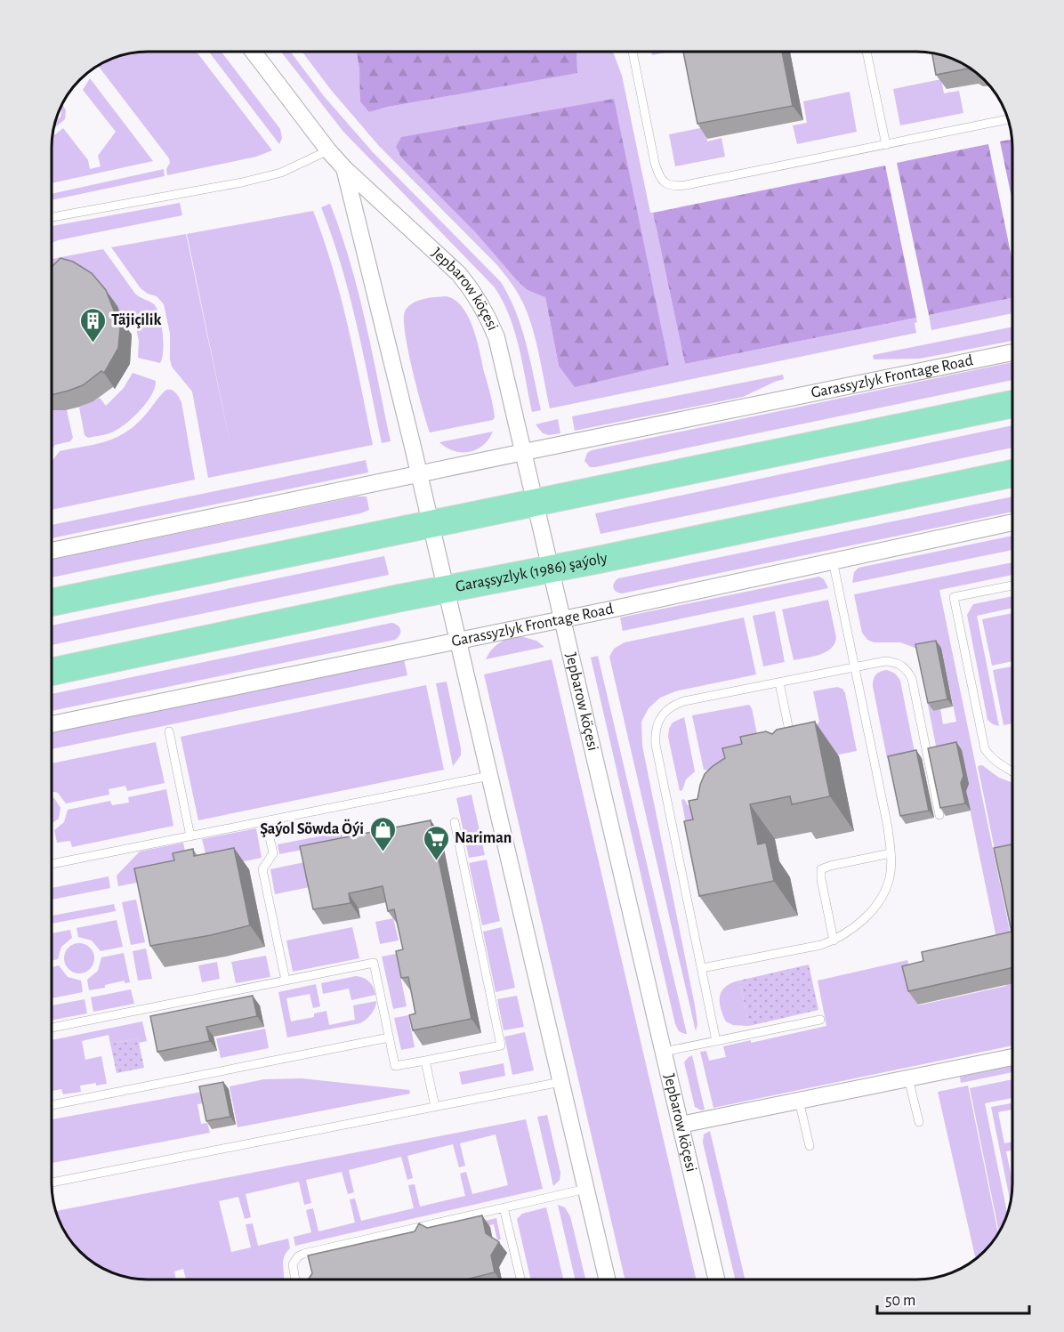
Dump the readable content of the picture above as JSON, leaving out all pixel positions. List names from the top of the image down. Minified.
{"streets":{"main road":["Garaşsyzlyk (1986) şaýoly"],"street":["Jepbarow köçesi","Garassyzlyk Frontage Road"]},"crossings":[["Jepbarow köçesi","Garassyzlyk Frontage Road"],["Jepbarow köçesi","Garaşsyzlyk (1986) şaýoly"]],"places":{"building":["Täjiçilik"],"shop":["Şaýol Söwda Öýi"],"supermarket":["Nariman"]},"scale_bar":"50 m"}
